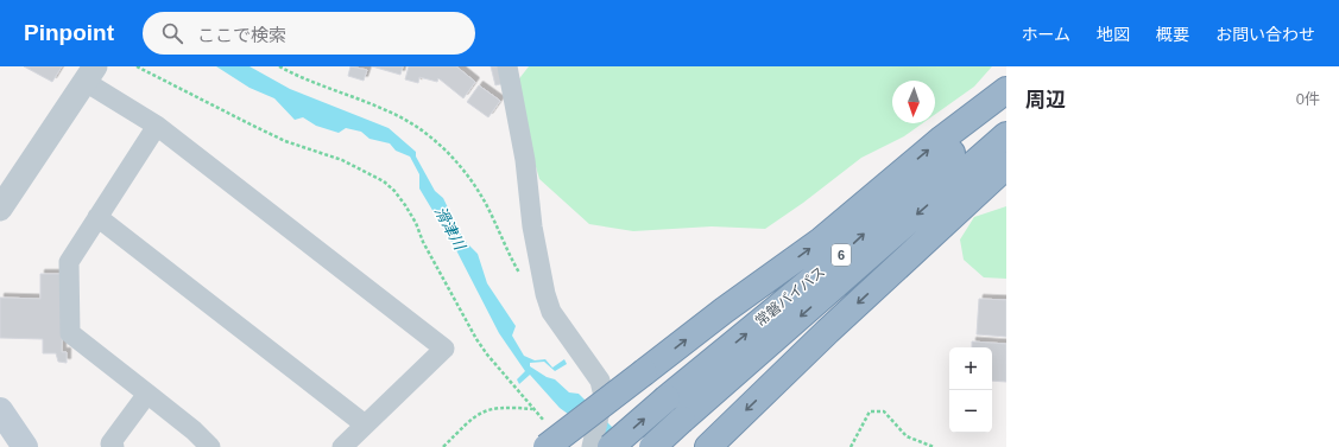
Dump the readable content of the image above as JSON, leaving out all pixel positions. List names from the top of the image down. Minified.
{"streets":{"highway":["6","常磐バイパス"]},"water":["滑津川"],"north":"bottom","page":{"header":"Pinpoint","search":"ここで検索","nav":["ホーム","地図","概要","お問い合わせ"],"heading":["周辺","0件"],"map_buttons":["+","−"]}}
